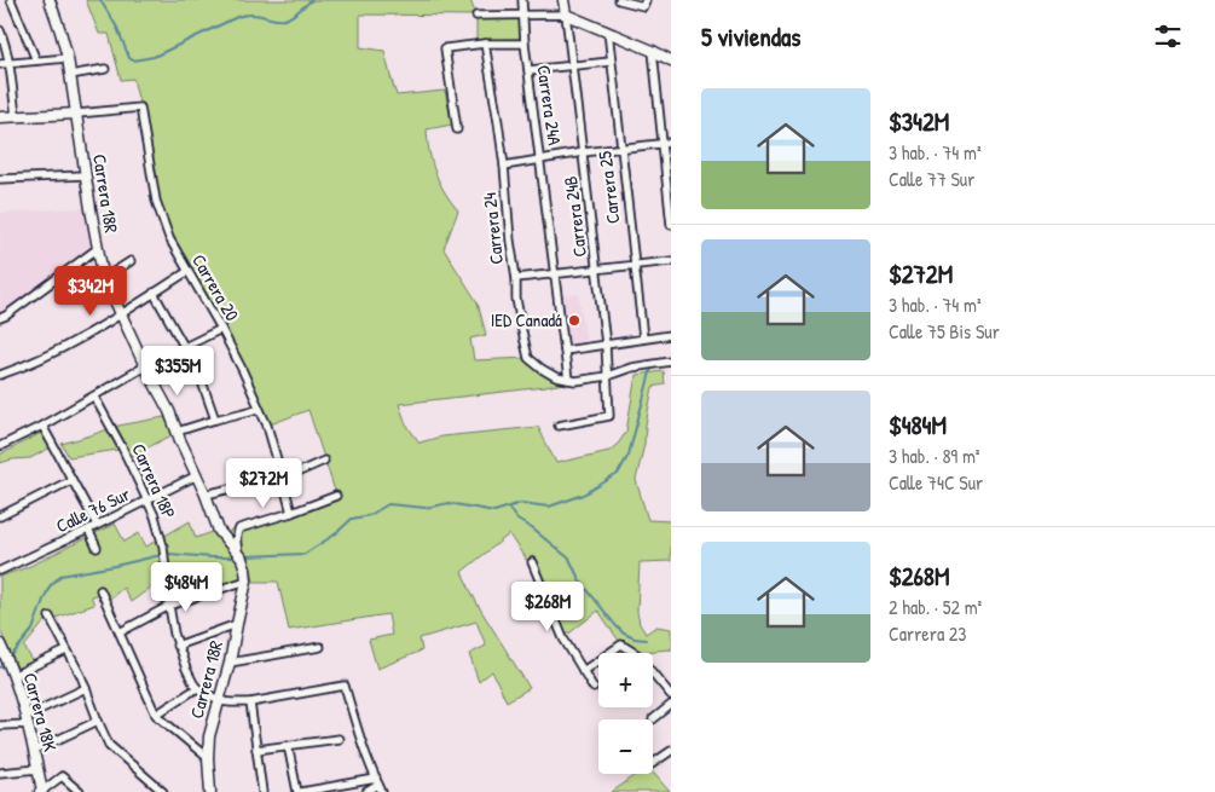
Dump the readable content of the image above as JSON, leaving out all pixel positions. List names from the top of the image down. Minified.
{"streets":{"street":["Carrera 24A","Carrera 25","Carrera 18R","Carrera 24B","Carrera 24","Carrera 20","Carrera 18P","Calle 76 Sur","Carrera 18K"]},"crossings":[["Carrera 24A","Carrera 24"],["Carrera 18R","Carrera 20"],["Carrera 18R","Calle 76 Sur"],["Carrera 18P","Calle 76 Sur"]],"places":["IED Canadá"],"page":{"heading":"5 viviendas","list":[{"name":"$342M","note":"3 hab. · 74 m² · Calle 77 Sur"},{"name":"$272M","note":"3 hab. · 74 m² · Calle 75 Bis Sur"},{"name":"$484M","note":"3 hab. · 89 m² · Calle 74C Sur"},{"name":"$268M","note":"2 hab. · 52 m² · Carrera 23"}],"price":["$342M","$355M","$272M","$484M","$268M"],"map_buttons":["+","−"]}}
